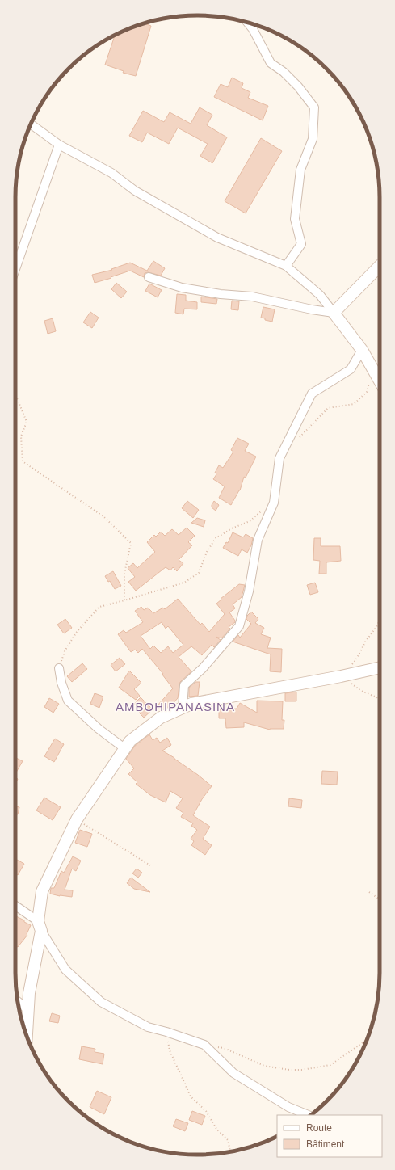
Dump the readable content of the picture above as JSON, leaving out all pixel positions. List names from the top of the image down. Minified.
{"districts":["AMBOHIPANASINA"],"legend":["Route","Bâtiment"]}
